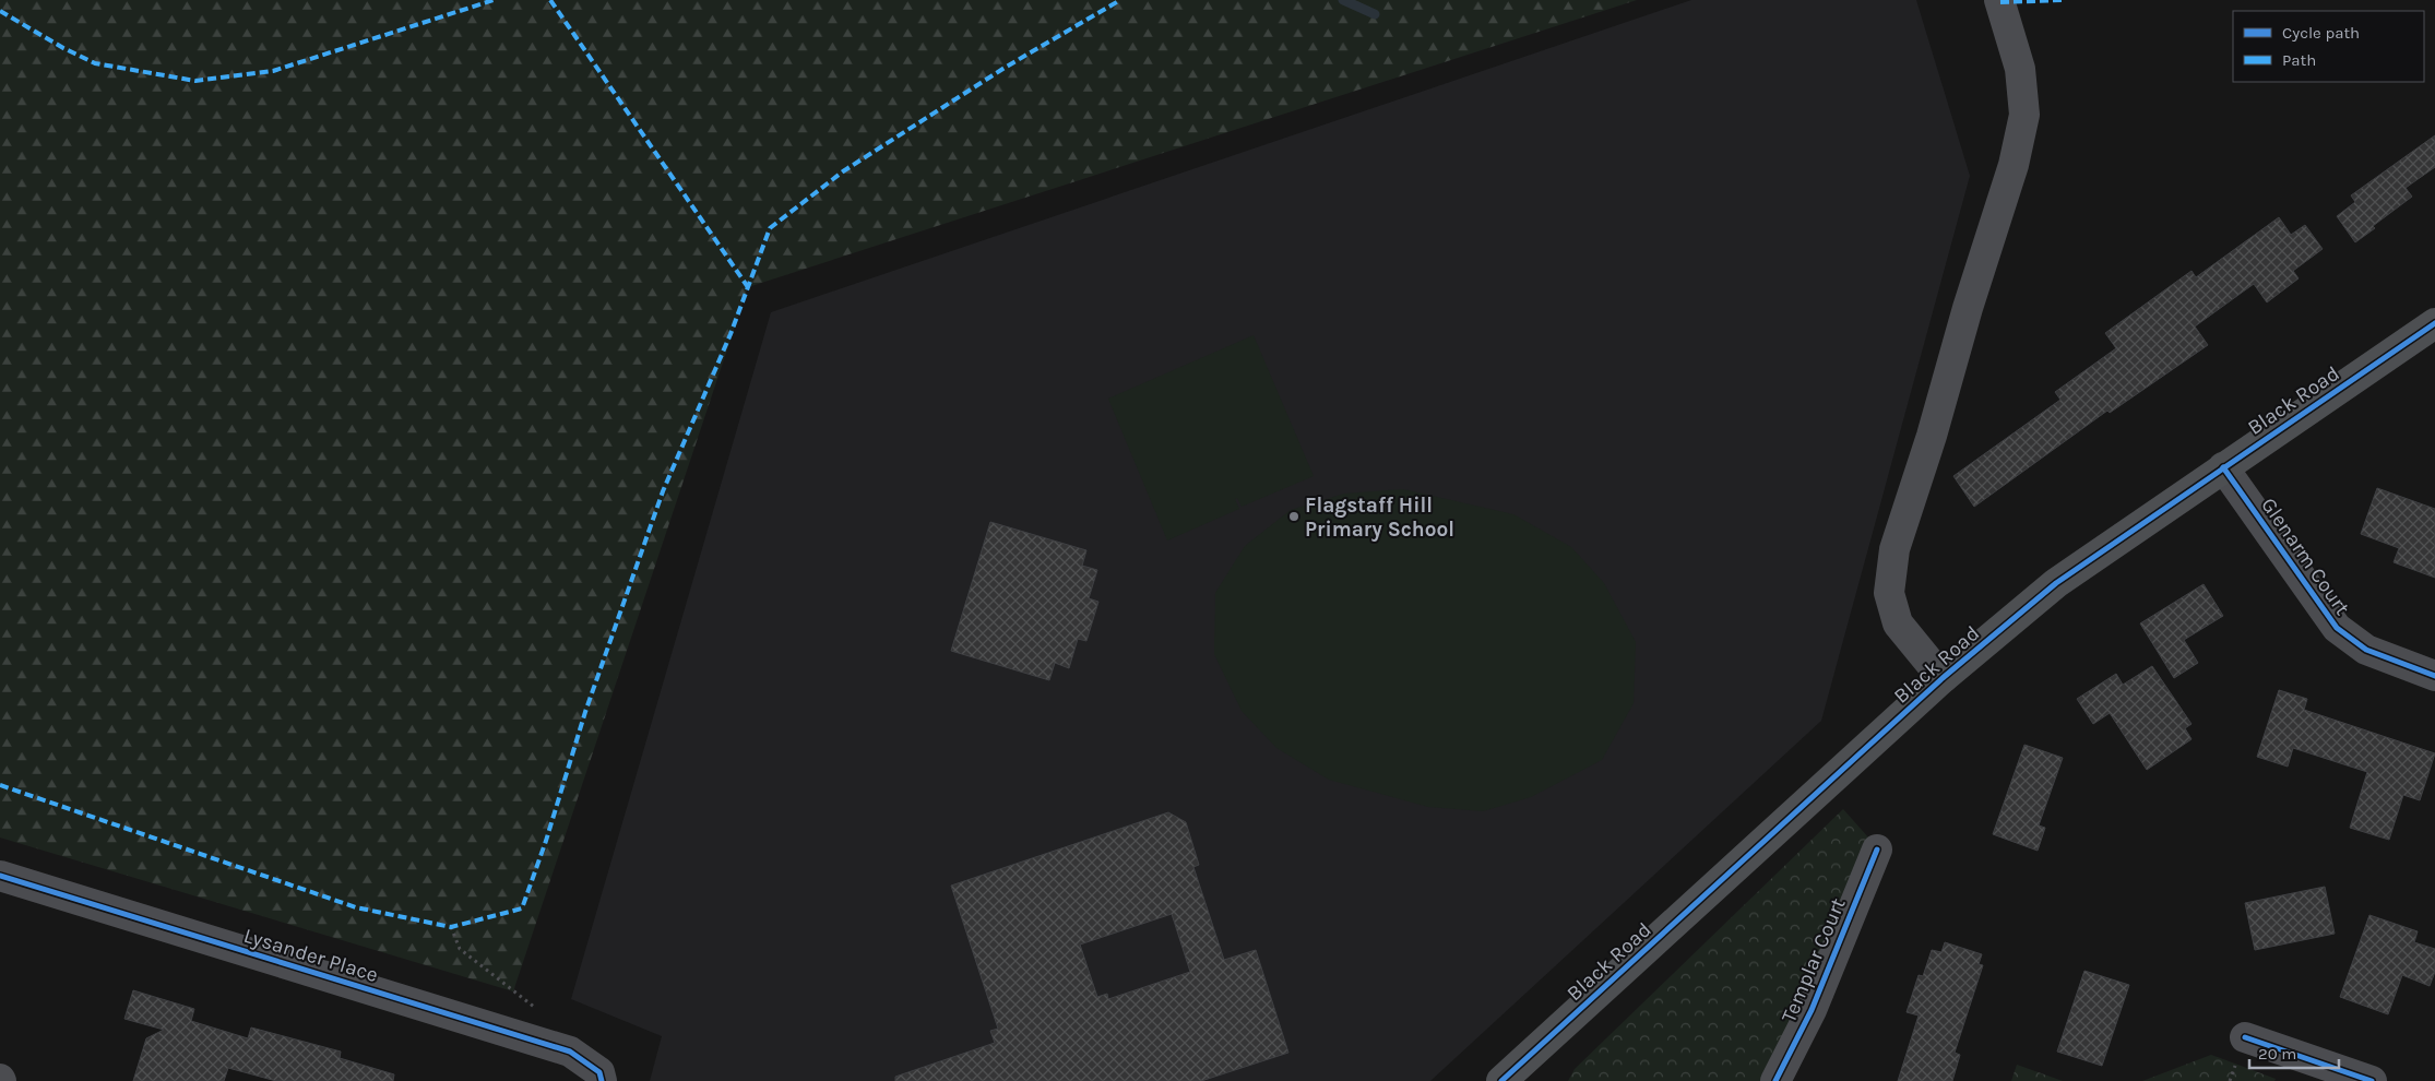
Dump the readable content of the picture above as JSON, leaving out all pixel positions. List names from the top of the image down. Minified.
{"streets":{"main road":["Black Road"],"street":["Glenarm Court","Lysander Place","Templar Court"]},"crossings":[["Black Road","Glenarm Court"]],"places":["Flagstaff Hill Primary School"],"legend":["Cycle path","Path"],"scale_bar":"20 m"}
